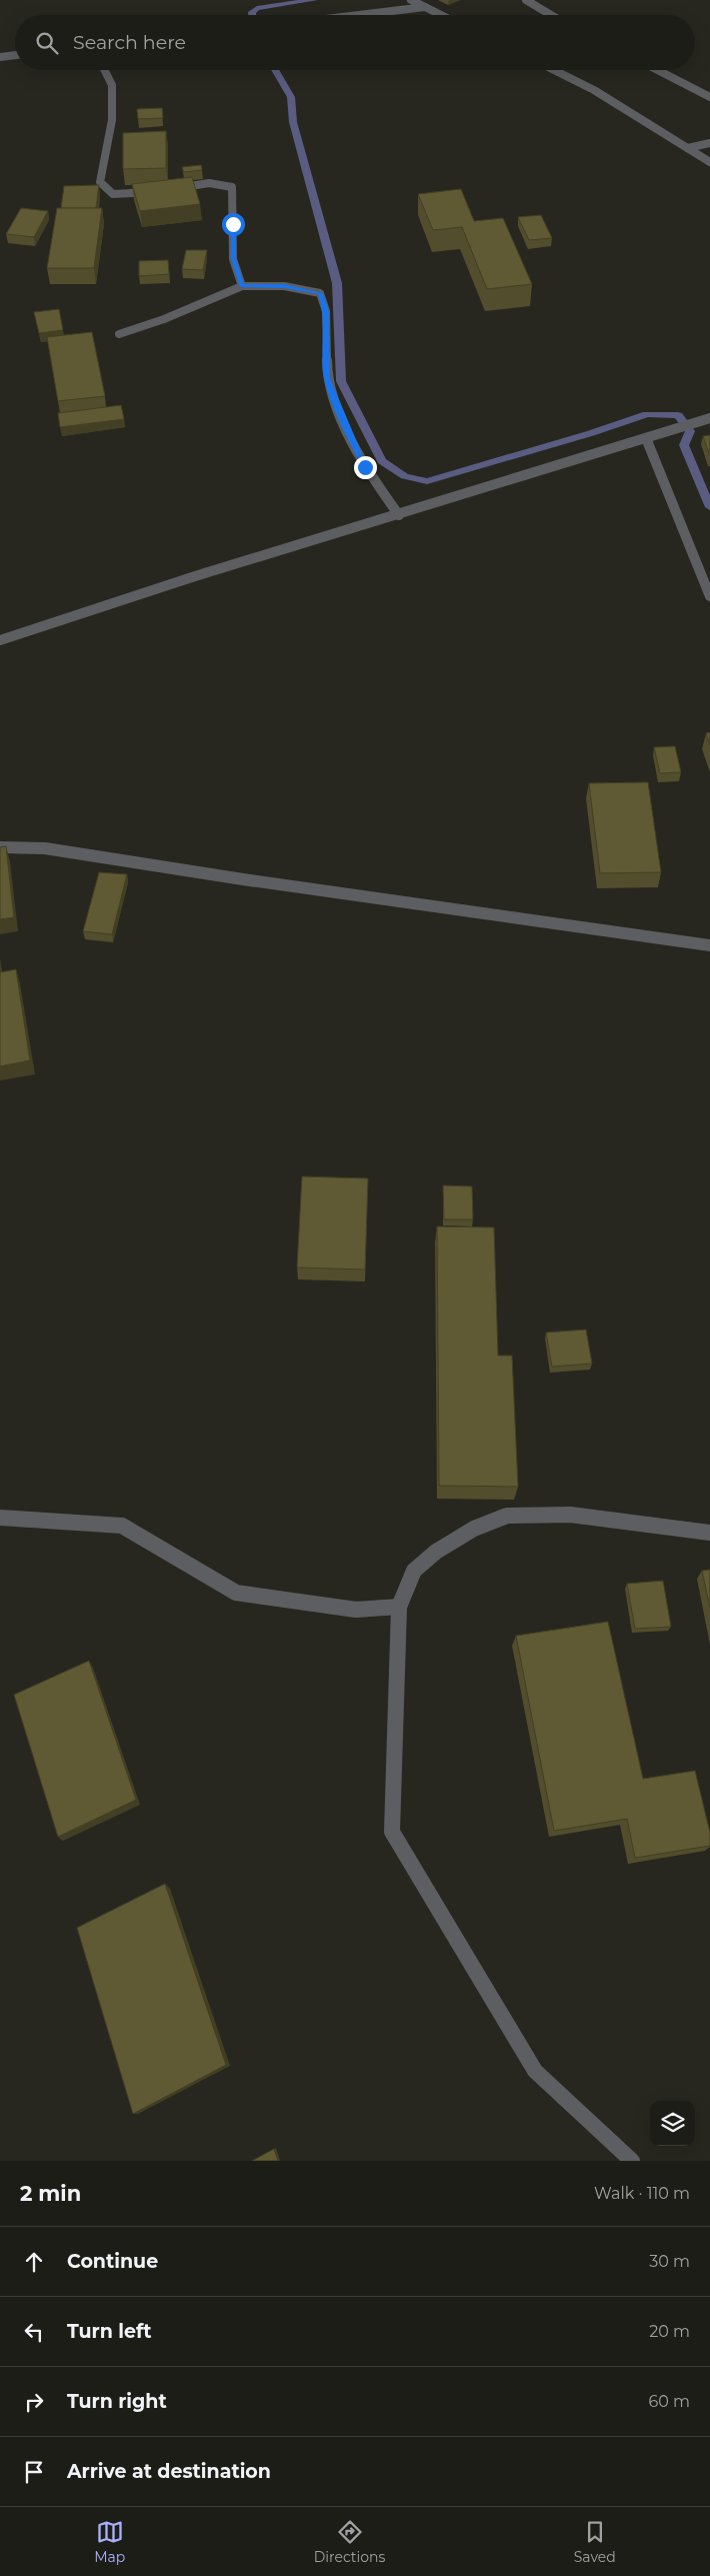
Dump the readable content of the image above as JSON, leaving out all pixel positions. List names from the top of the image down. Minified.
{"page":{"search":"Search here","heading":["2 min","Walk · 110 m"],"list":[["Continue","30 m"],["Turn left","20 m"],["Turn right","60 m"],"Arrive at destination"],"nav":["Map","Directions","Saved"]}}
